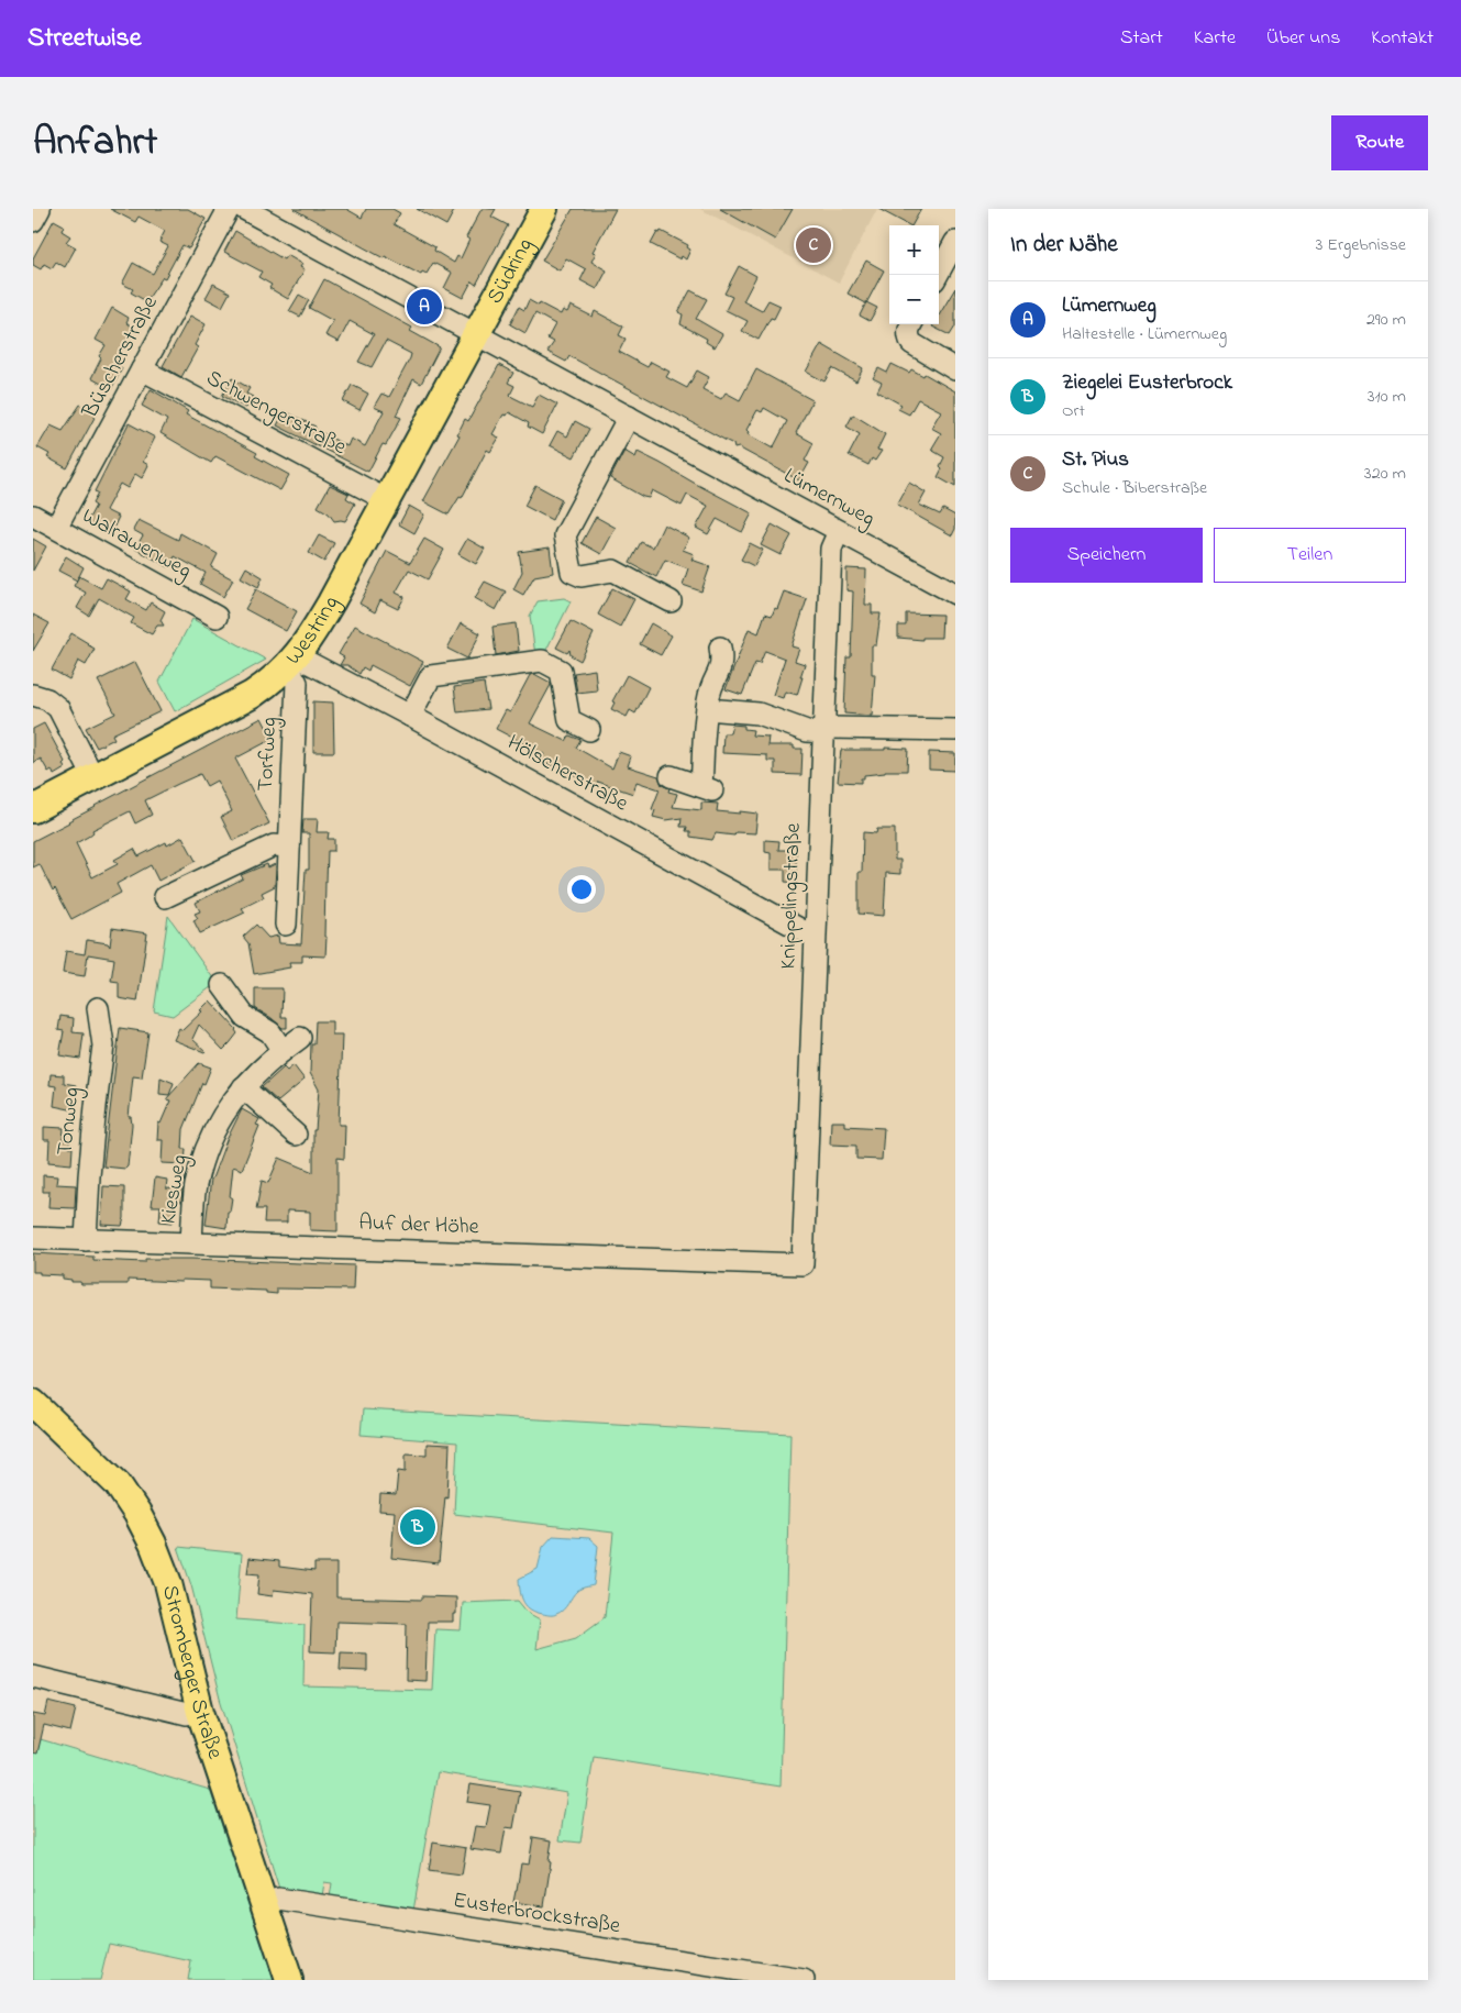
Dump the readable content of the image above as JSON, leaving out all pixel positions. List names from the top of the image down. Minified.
{"streets":{"main road":["Südring","Westring","Stromberger Straße"],"street":["Büscherstraße","Schwengerstraße","Lümernweg","Walrawenweg","Torfweg","Hölscherstraße","Knippelingstraße","Tonweg","Kiesweg","Auf der Höhe","Eusterbrockstraße"]},"crossings":[["Südring","Lümernweg"],["Südring","Westring"],["Büscherstraße","Schwengerstraße"],["Büscherstraße","Walrawenweg"],["Schwengerstraße","Westring"],["Lümernweg","Westring"],["Lümernweg","Knippelingstraße"],["Westring","Torfweg"],["Westring","Hölscherstraße"],["Torfweg","Hölscherstraße"],["Hölscherstraße","Knippelingstraße"],["Knippelingstraße","Auf der Höhe"],["Tonweg","Auf der Höhe"],["Kiesweg","Auf der Höhe"],["Stromberger Straße","Eusterbrockstraße"]],"page":{"header":"Streetwise","nav":["Start","Karte","Über uns","Kontakt"],"title":"Anfahrt","buttons":["Route",["Speichern","Teilen"]],"heading":["In der Nähe","3 Ergebnisse"],"map_buttons":["+","−"],"pins":["C","A","B"],"list":[{"mark":"A","name":"Lümernweg","note":"Haltestelle · Lümernweg","value":"290 m"},{"mark":"B","name":"Ziegelei Eusterbrock","note":"Ort","value":"310 m"},{"mark":"C","name":"St. Pius","note":"Schule · Biberstraße","value":"320 m"}]}}
